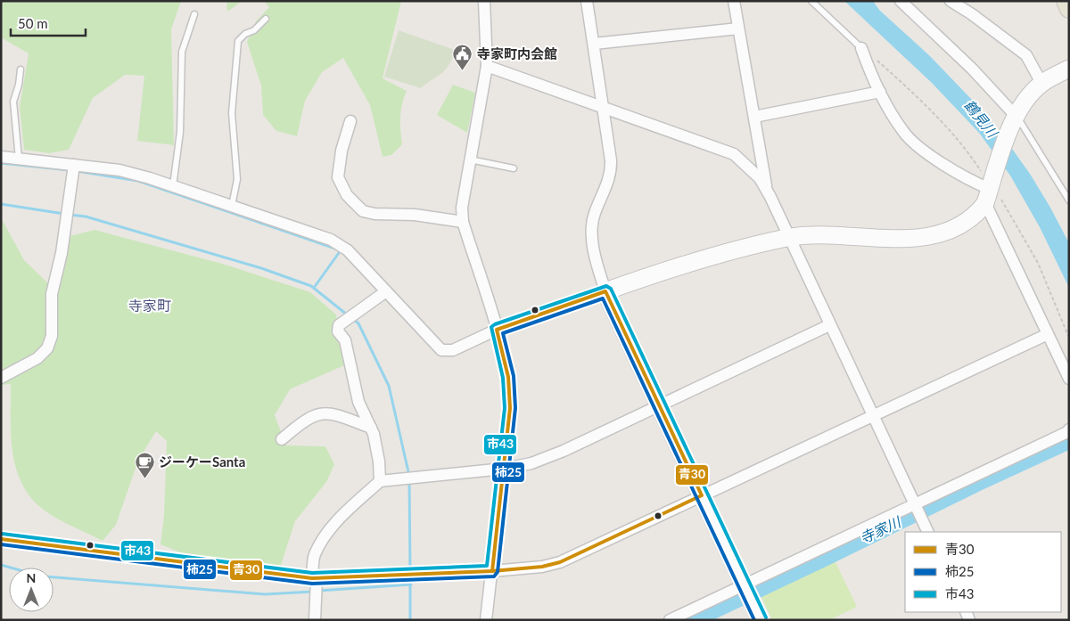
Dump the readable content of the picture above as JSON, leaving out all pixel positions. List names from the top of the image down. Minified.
{"districts":["寺家町"],"water":["鶴見川","寺家川"],"places":{"public building":["寺家町内会館"],"cafe":["ジーケーSanta"]},"lines":["transit line 市43","transit line 青30","transit line 柿25"],"legend":["青30","柿25","市43"],"scale_bar":"50 m","north":"top"}
